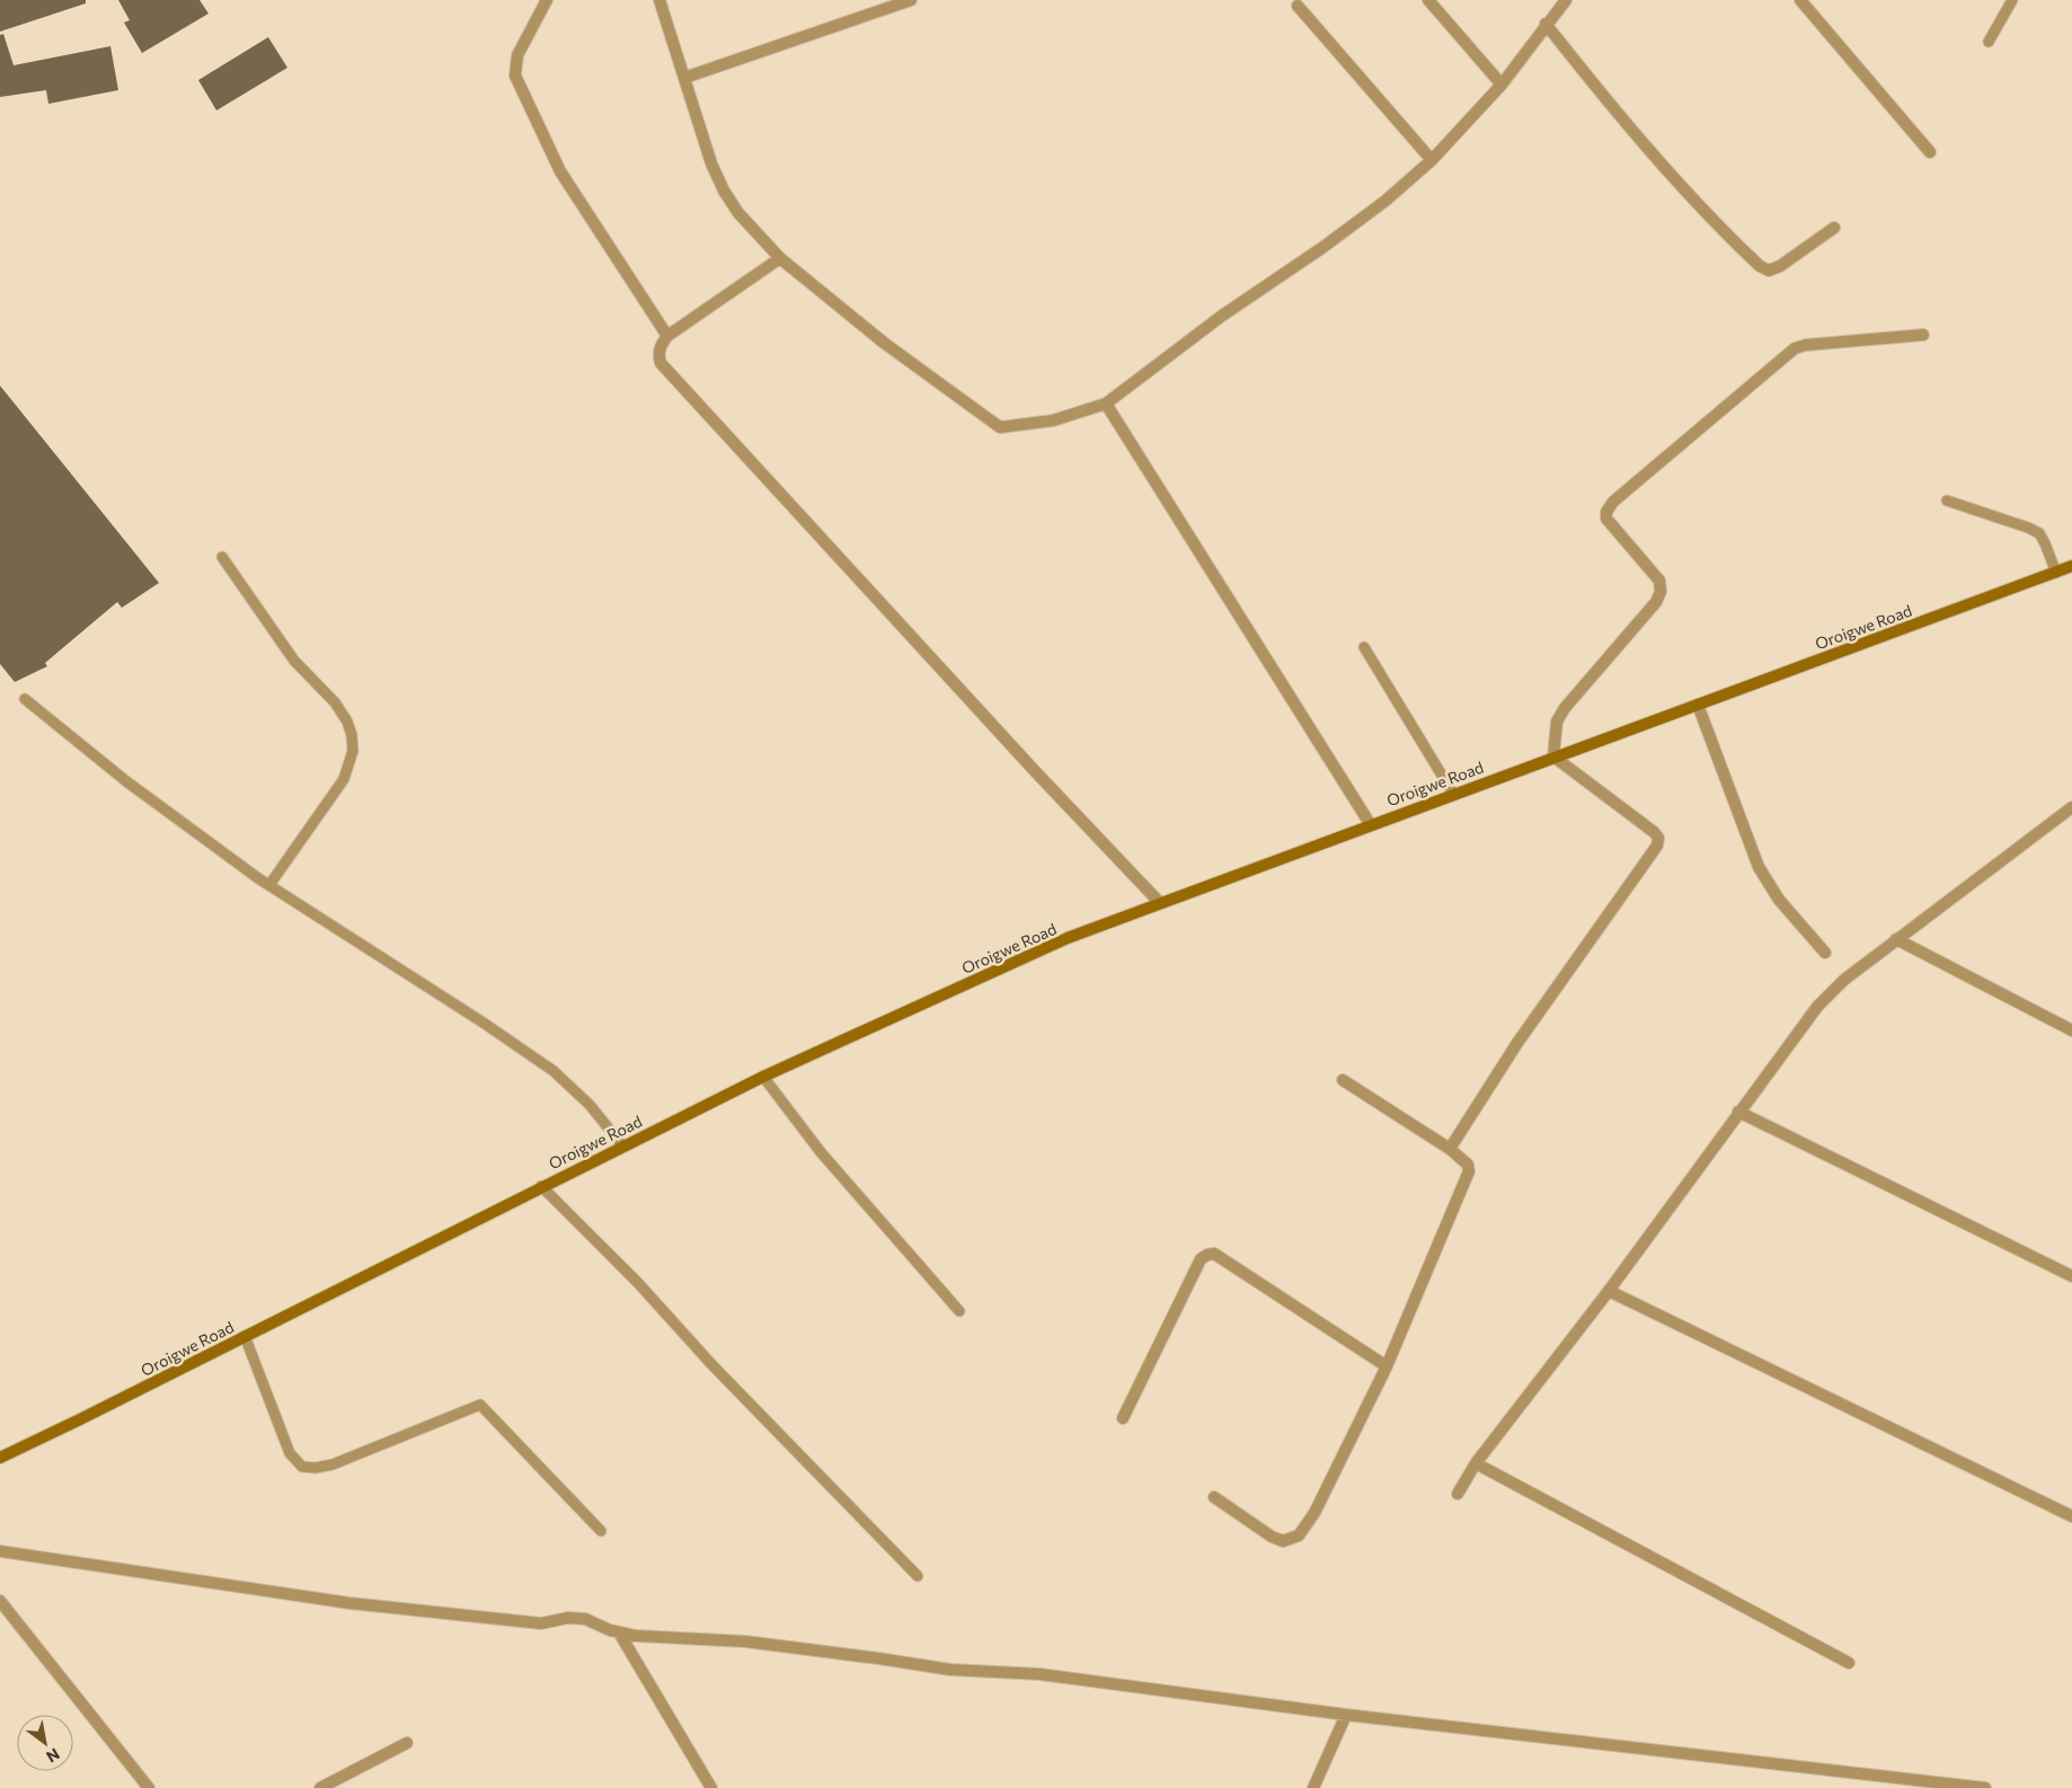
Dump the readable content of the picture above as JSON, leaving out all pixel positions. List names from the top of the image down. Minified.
{"streets":{"street":["Oroigwe Road"]},"north":"bottom right"}
